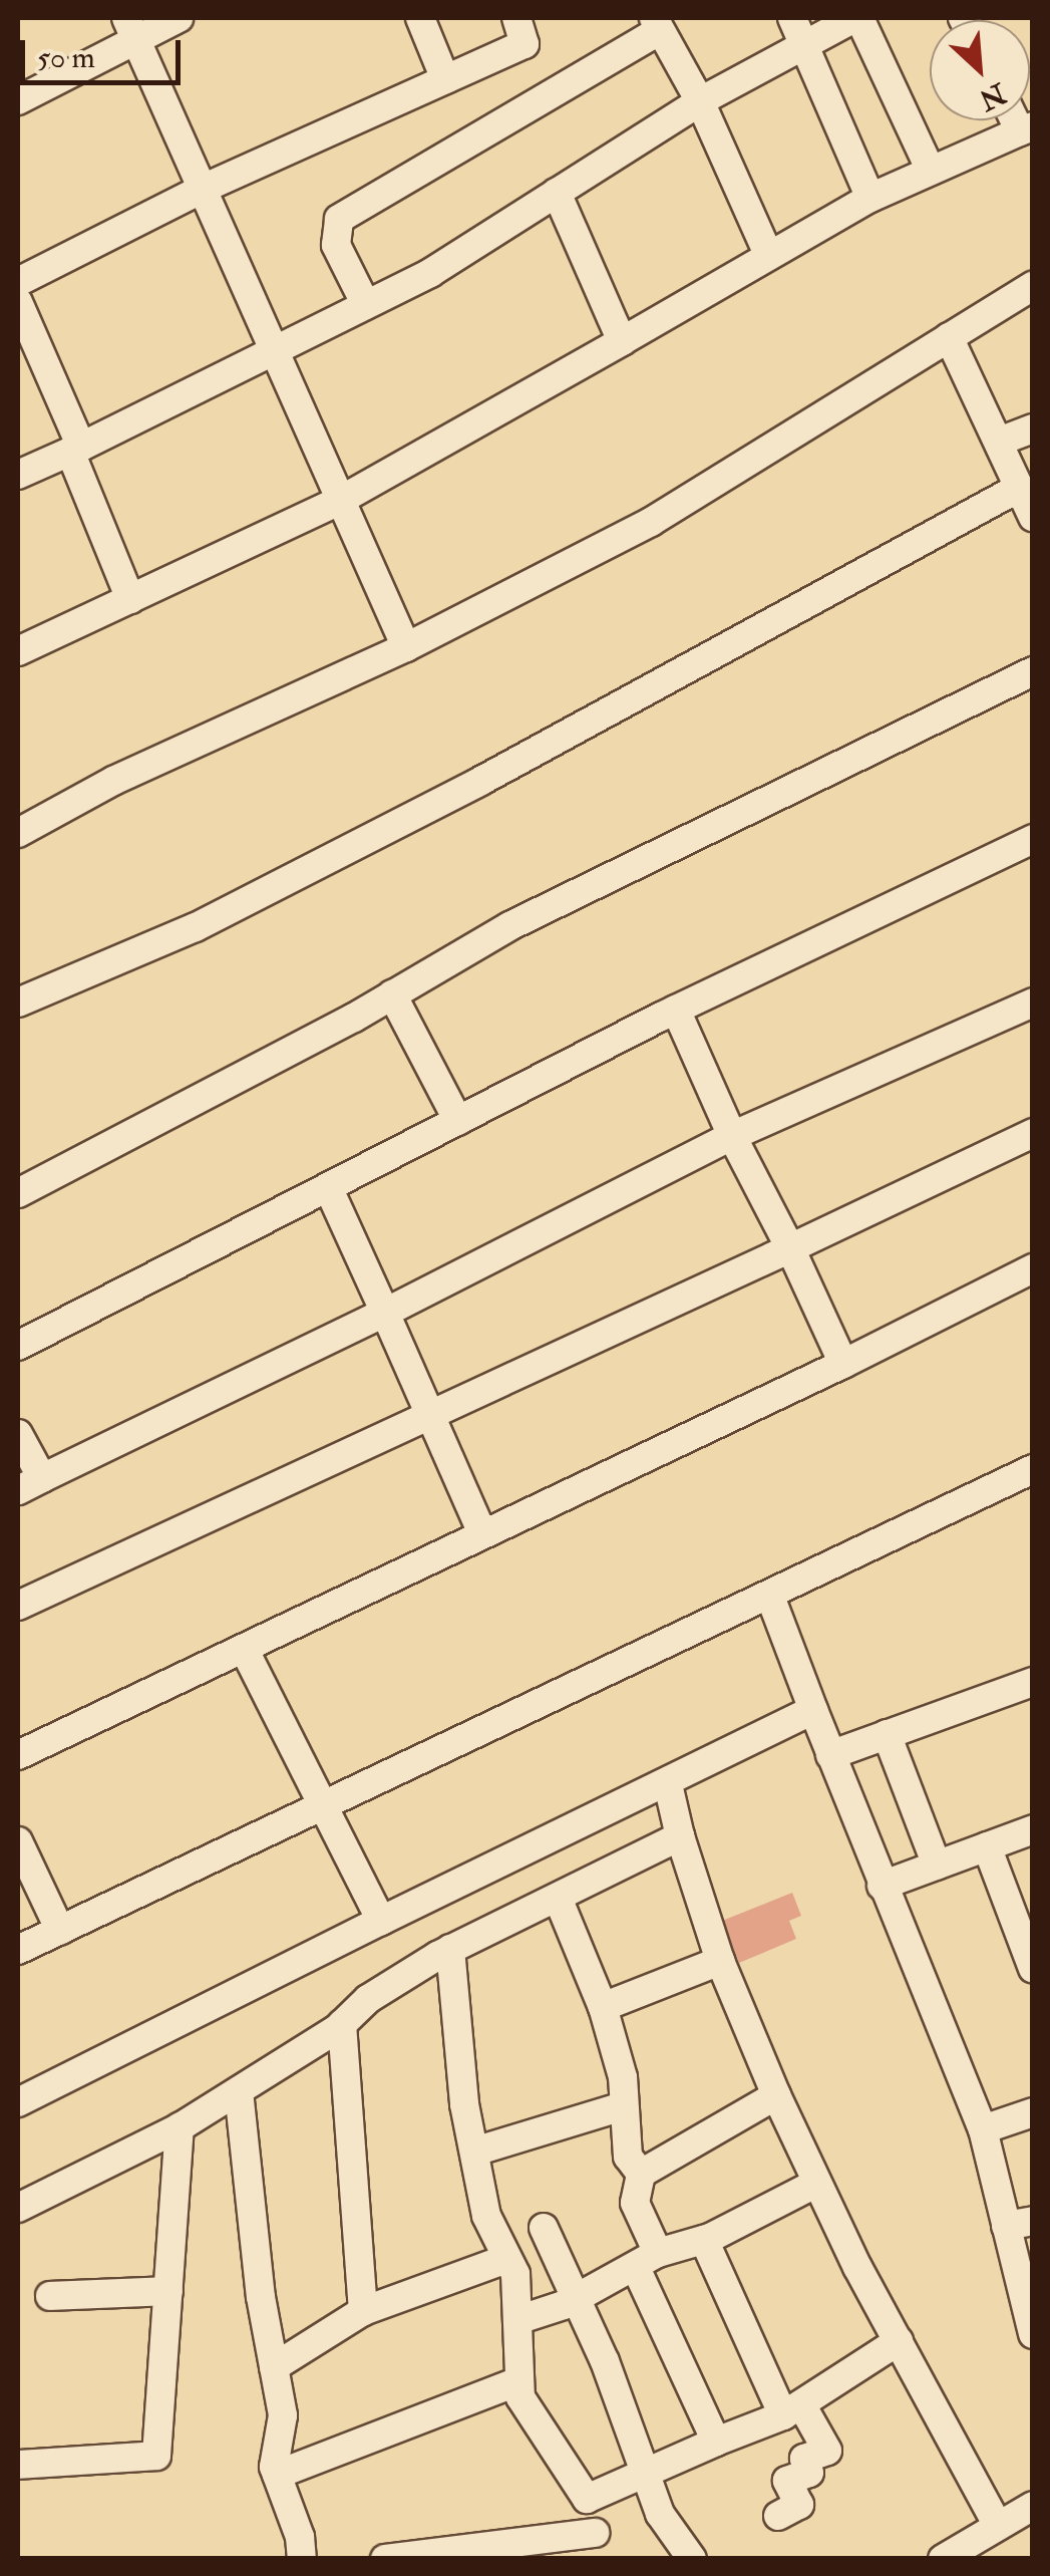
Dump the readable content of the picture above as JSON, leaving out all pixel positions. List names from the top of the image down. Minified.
{"scale_bar":"50 m","north":"bottom right"}
